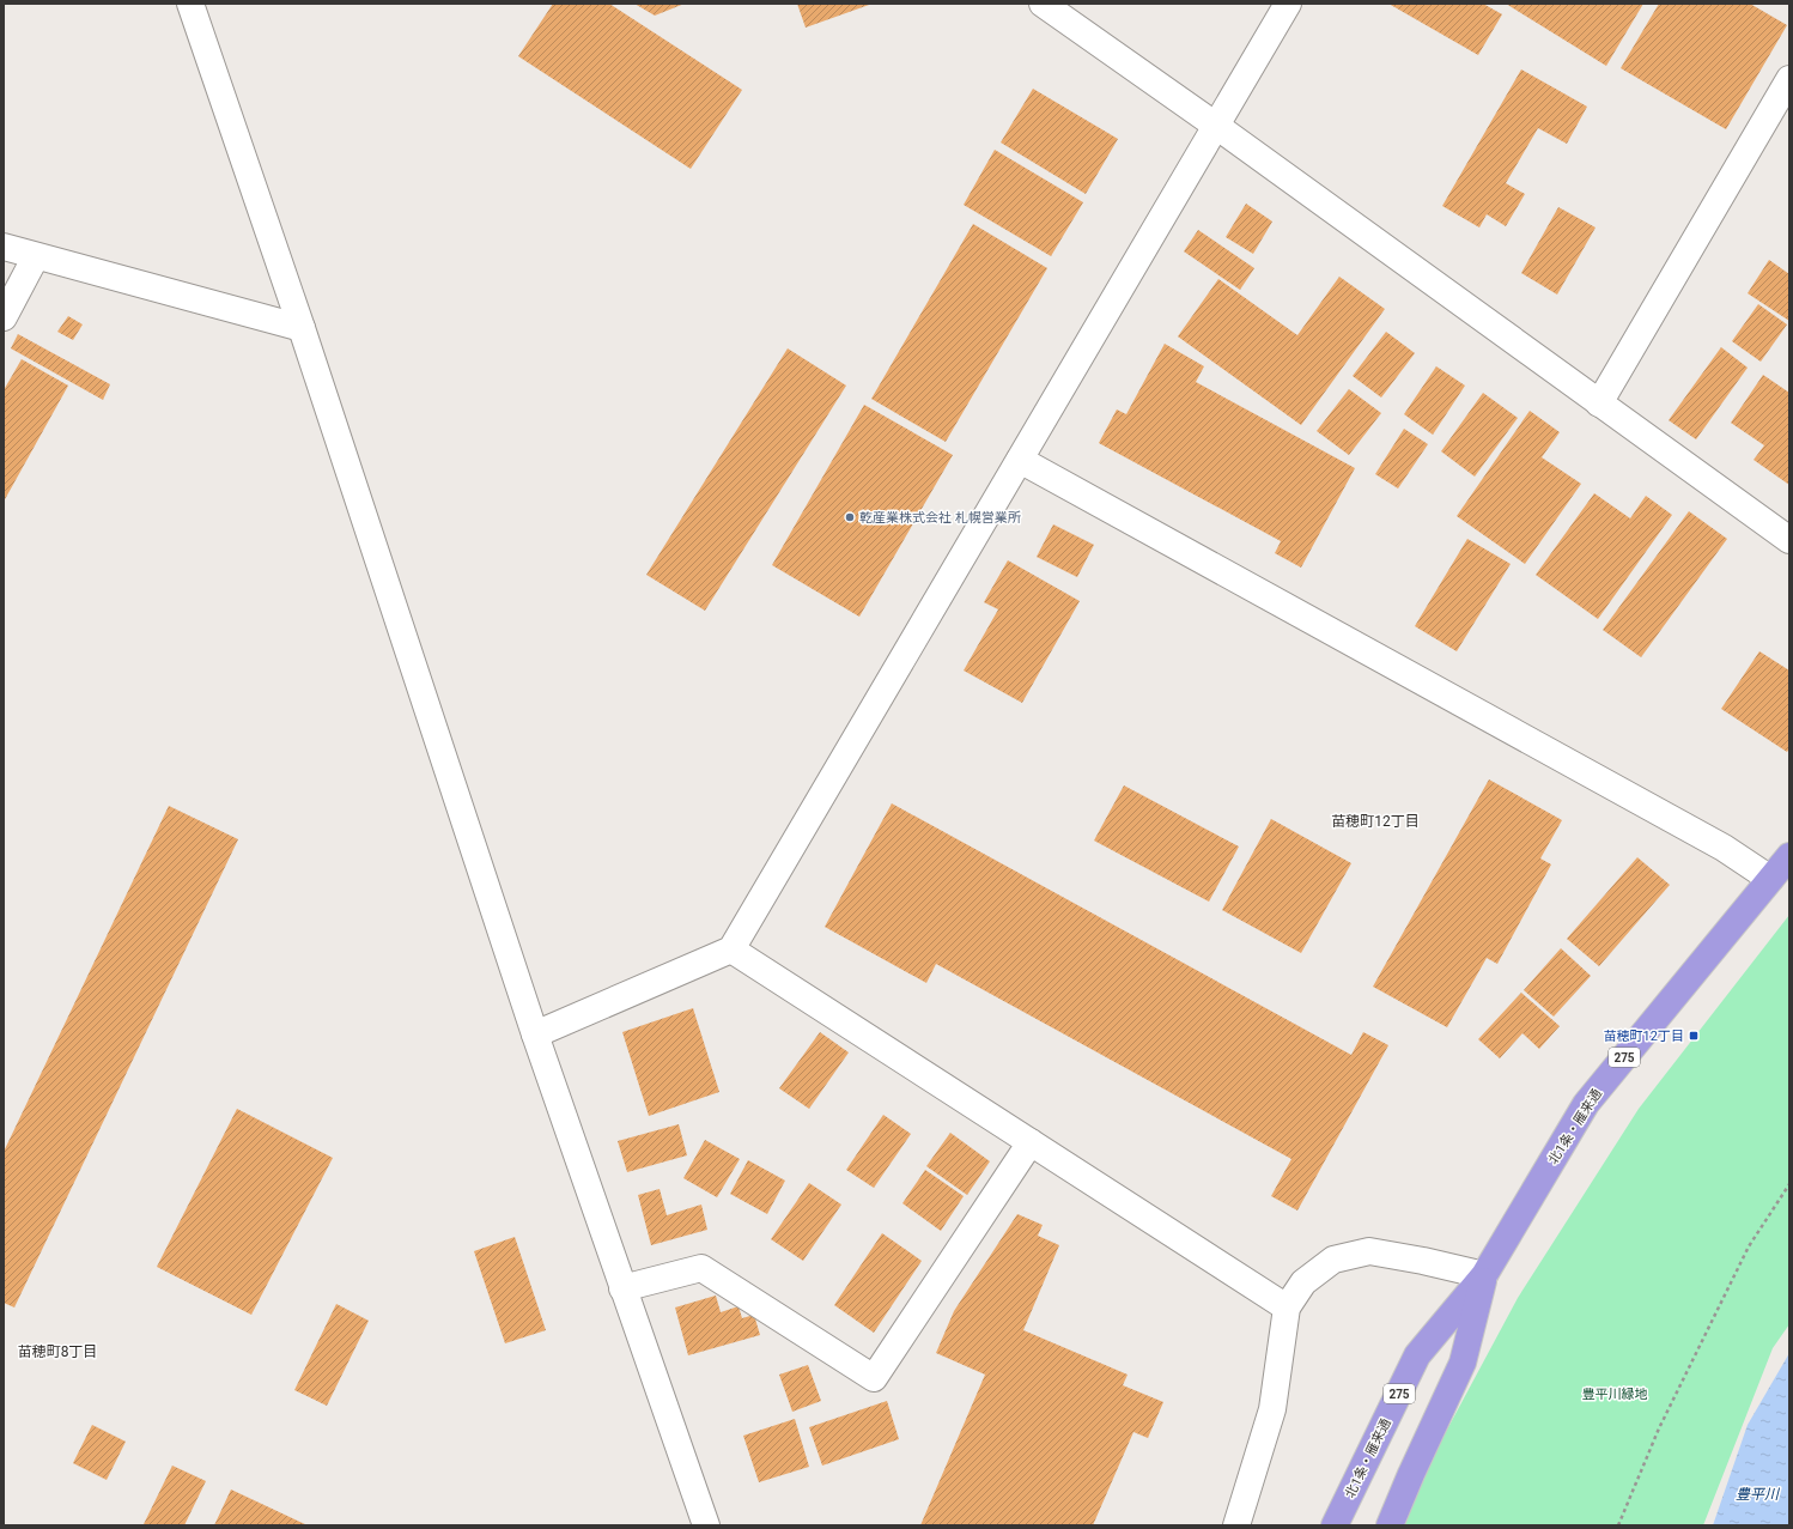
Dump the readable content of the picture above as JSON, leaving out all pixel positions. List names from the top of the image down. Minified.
{"streets":{"highway":["275","北1条・雁来通"]},"districts":["苗穂町12丁目","苗穂町8丁目"],"water":["豊平川"],"parks":["豊平川緑地"],"places":{"other":["乾産業株式会社 札幌営業所"],"transit":["苗穂町12丁目"]}}
